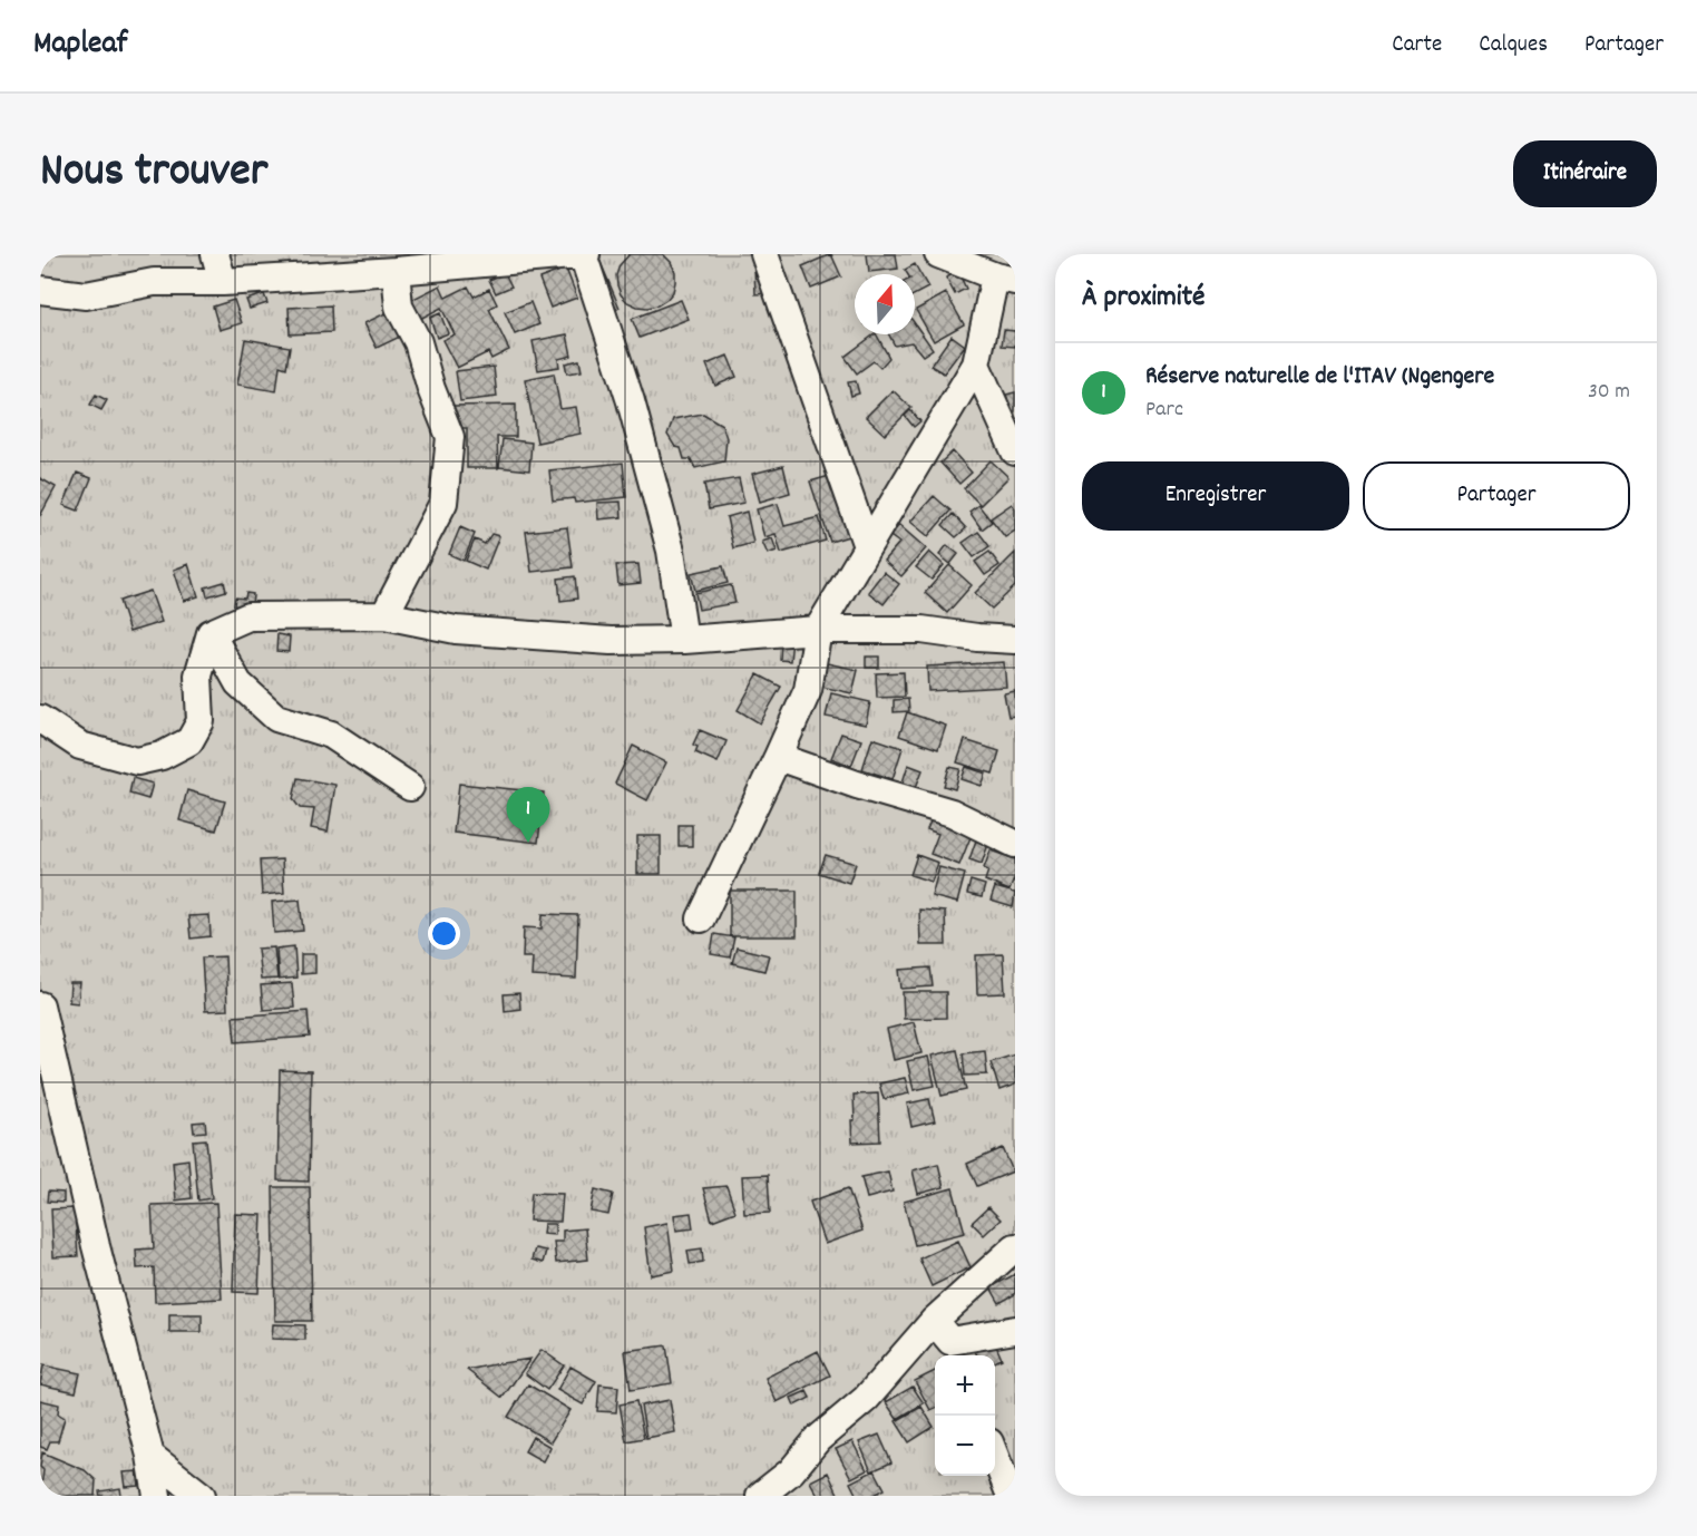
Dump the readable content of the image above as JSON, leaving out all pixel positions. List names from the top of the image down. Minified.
{"north":"top","page":{"header":"Mapleaf","nav":["Carte","Calques","Partager"],"title":"Nous trouver","buttons":["Itinéraire",["Enregistrer","Partager"]],"heading":"À proximité","list":[{"mark":"1","name":"Réserve naturelle de l'ITAV (Ngengere","note":"Parc","value":"30 m"}],"pins":"1","map_buttons":["+","−"]}}
